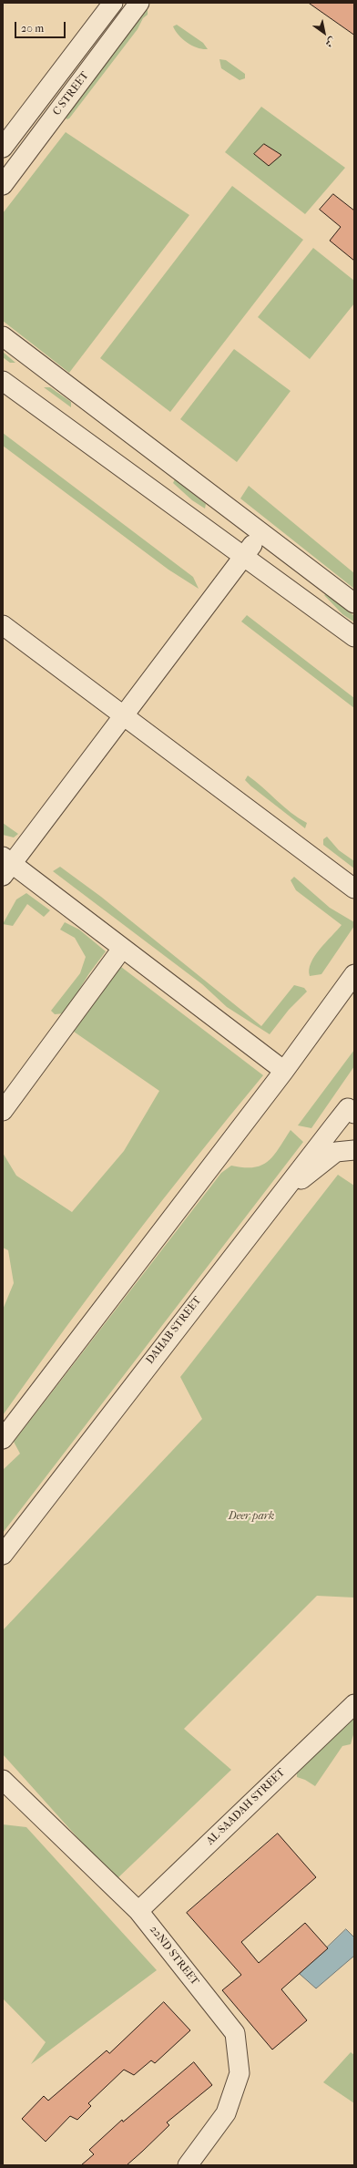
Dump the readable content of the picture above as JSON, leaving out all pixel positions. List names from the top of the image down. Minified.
{"streets":{"street":["C STREET","DAHAB STREET","AL-SAADAH STREET","22ND STREET"]},"crossings":[["AL-SAADAH STREET","22ND STREET"]],"parks":["Deer park"],"scale_bar":"20 m","north":"bottom right"}
